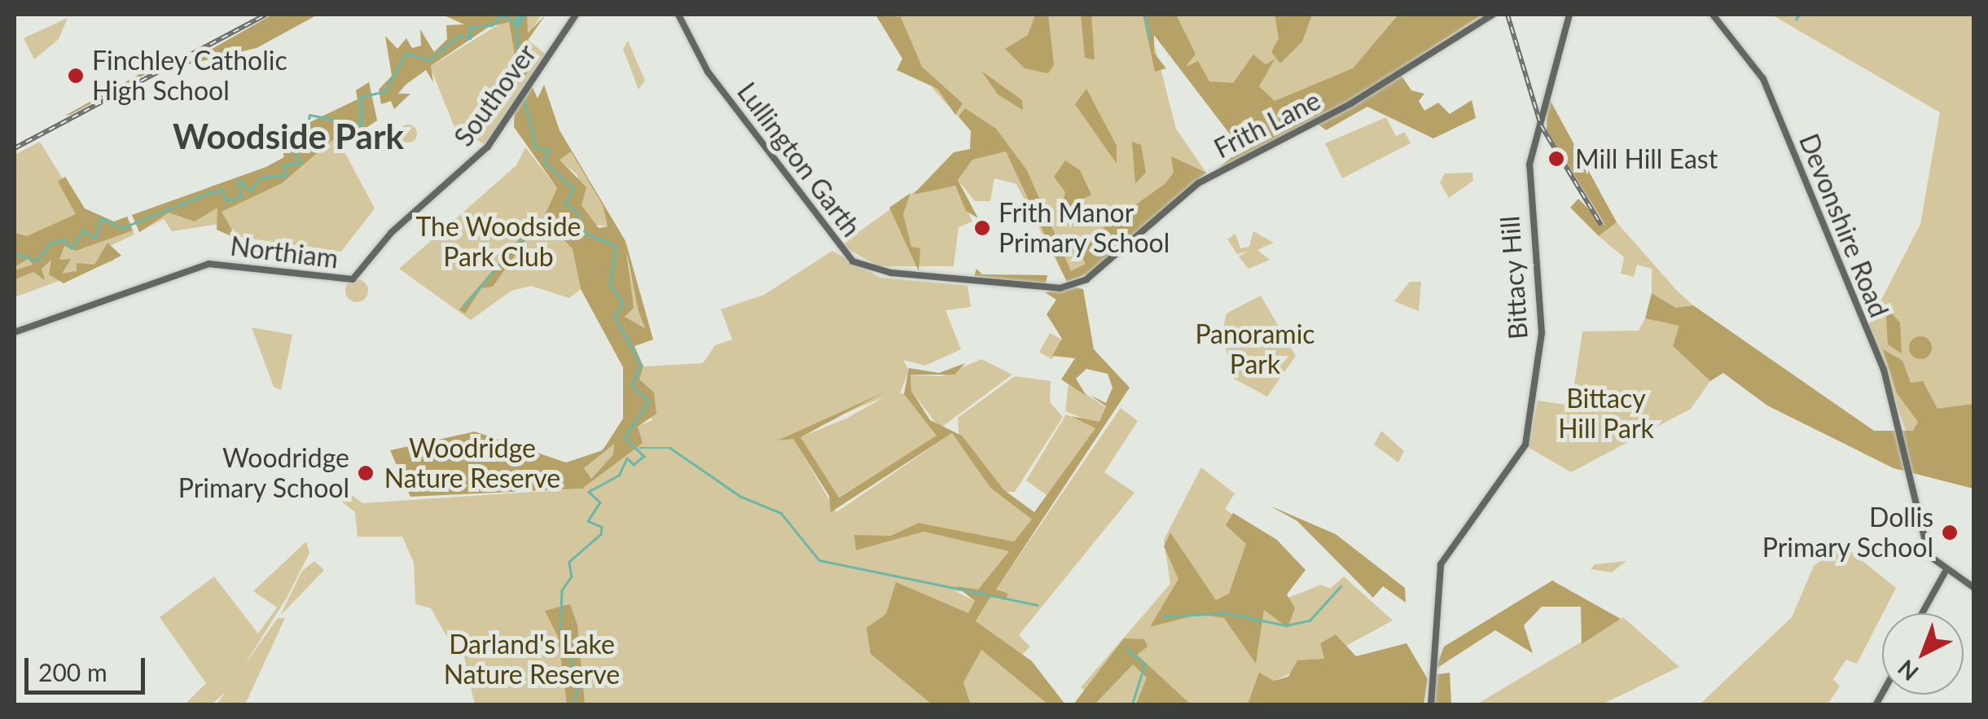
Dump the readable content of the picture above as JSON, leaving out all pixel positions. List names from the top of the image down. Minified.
{"streets":{"street":["Southover","Frith Lane","Lullington Garth","Devonshire Road","Northiam","Bittacy Hill"]},"crossings":[["Southover","Northiam"],["Frith Lane","Lullington Garth"]],"districts":["Woodside Park"],"parks":["The Woodside Park Club","Panoramic Park","Bittacy Hill Park","Woodridge Nature Reserve","Darland's Lake Nature Reserve"],"places":["Finchley Catholic High School","Mill Hill East","Frith Manor Primary School","Woodridge Primary School","Dollis Primary School"],"scale_bar":"200 m","north":"bottom left"}
